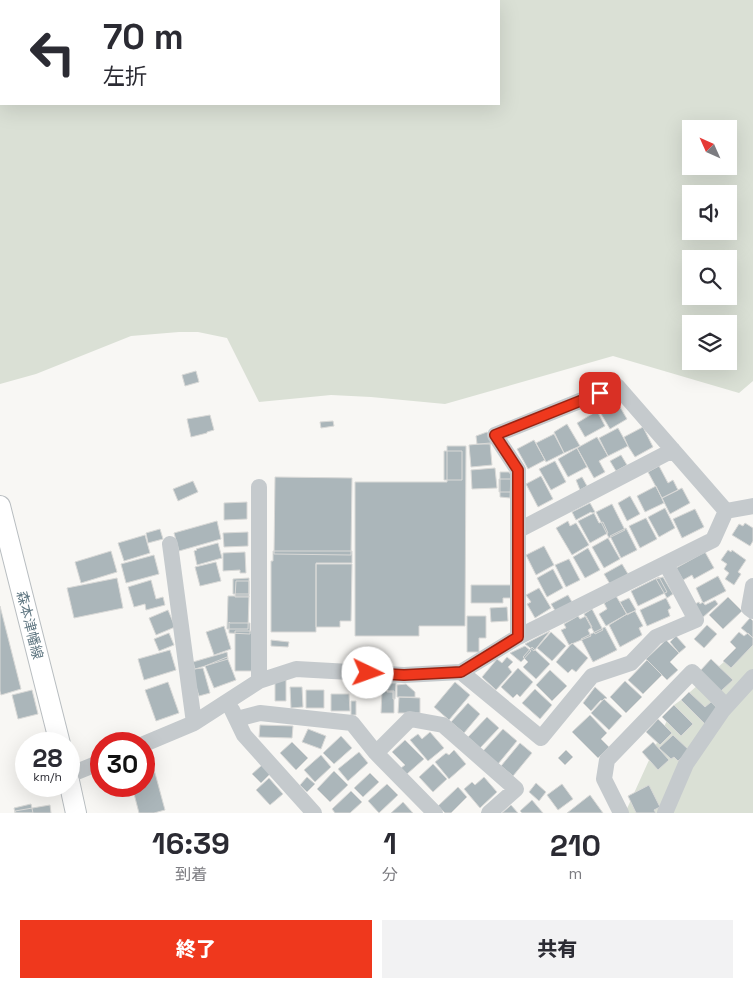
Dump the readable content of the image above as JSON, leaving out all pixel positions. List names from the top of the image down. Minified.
{"streets":{"main road":["森本津幡線"]},"north":"top left","page":{"turn":["70 m","左折"],"speed":"28 km/h","limit":"30","eta":["16:39","到着","1","分","210","m"],"buttons":["終了","共有"]}}
